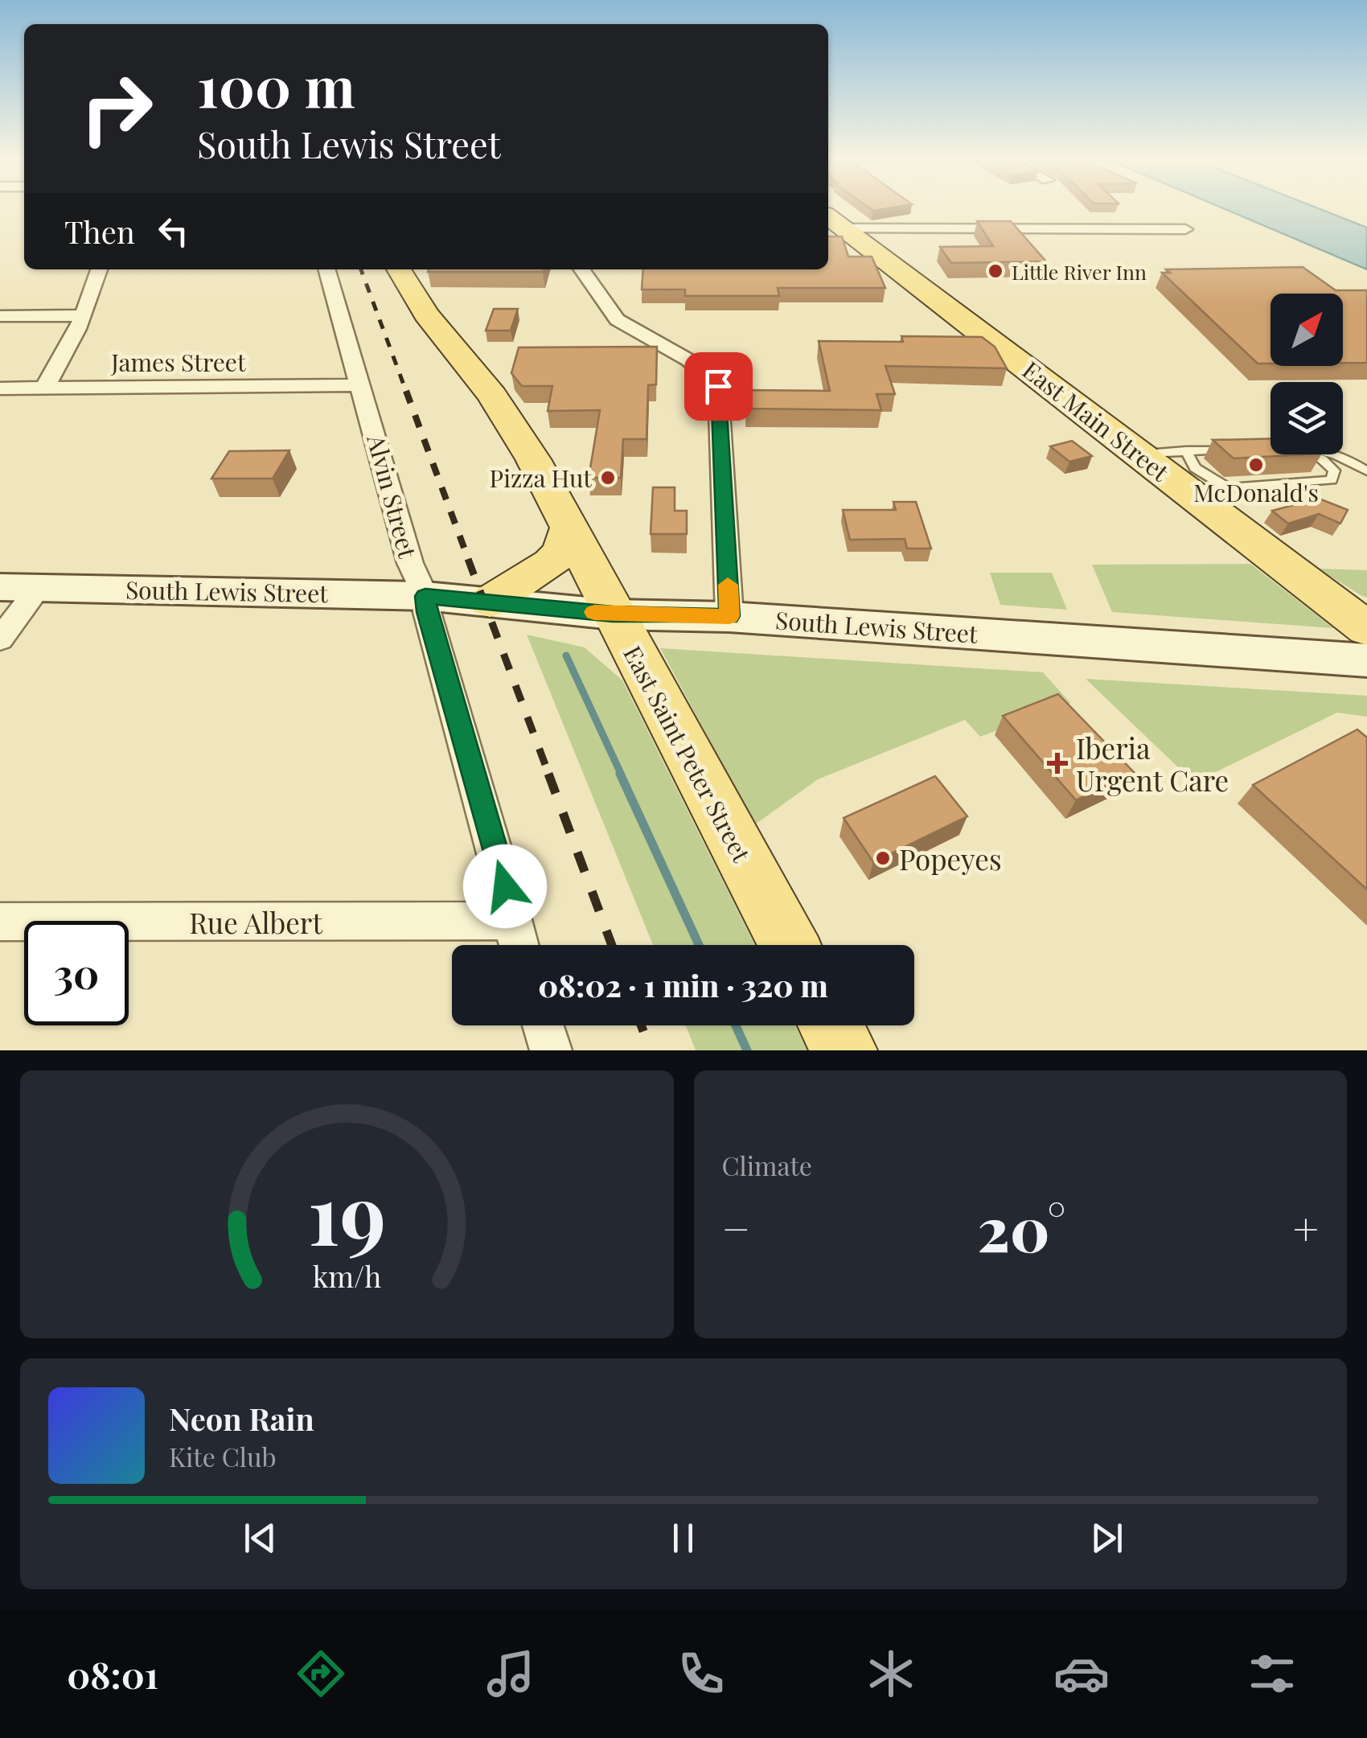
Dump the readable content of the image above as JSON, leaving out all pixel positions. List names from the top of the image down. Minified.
{"streets":{"main road":["East Main Street","South Lewis Street","East Saint Peter Street"],"street":["James Street","Alvin Street","Rue Albert"]},"crossings":[["James Street","Alvin Street"],["Alvin Street","South Lewis Street"],["Alvin Street","Rue Albert"],["South Lewis Street","East Saint Peter Street"]],"places":{"other":["Little River Inn","McDonald's","Pizza Hut","Popeyes"],"health":["Iberia Urgent Care"]},"north":"top right","page":{"turn":["100 m","South Lewis Street"],"then":"Then","limit":"30","trip":"08:02 · 1 min · 320 m","tile":"Climate","heat":["−","20°","+"],"song":["Neon Rain","Kite Club"],"tabs":"08:01","gauge":["19","km/h"]}}
